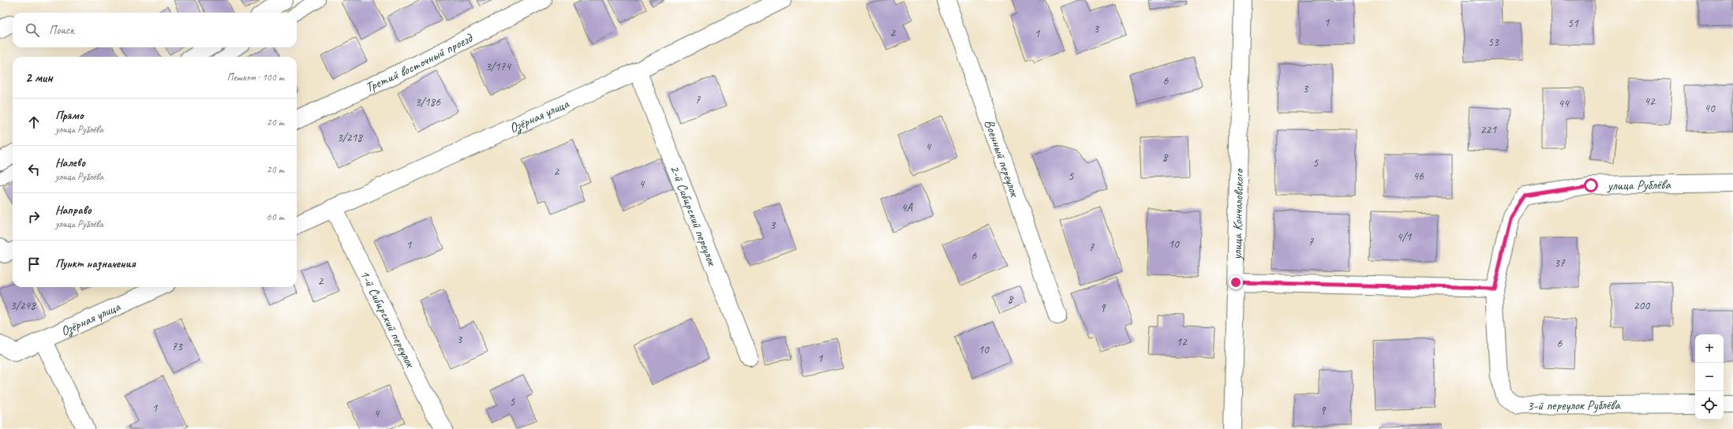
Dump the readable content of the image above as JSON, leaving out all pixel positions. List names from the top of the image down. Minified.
{"streets":{"street":["Третий восточный проезд","Озёрная улица","Военный переулок","улица Рублёва","2-й Сибирский переулок","улица Кончаловского","1-й Сибирский переулок","3-й переулок Рублёва"]},"crossings":[["Озёрная улица","2-й Сибирский переулок"],["Озёрная улица","1-й Сибирский переулок"],["улица Рублёва","3-й переулок Рублёва"]],"house_numbers":["1","51","3","2","1","53","3/174","6","3","7","42","3/186","44","40","221","3/218","4","8","5","2","5","46","4","4А","3","4/1","7","10","1","7","6","37","2","8","3/248","200","9","3","12","6","73","10","1","5","1","9","4"],"page":{"search":"Поиск","heading":["2 мин","Пешком · 100 m"],"list":[["Прямо","улица Рублёва","20 m"],["Налево","улица Рублёва","20 m"],["Направо","улица Рублёва","60 m"],"Пункт назначения"],"map_buttons":["+","−"]}}
